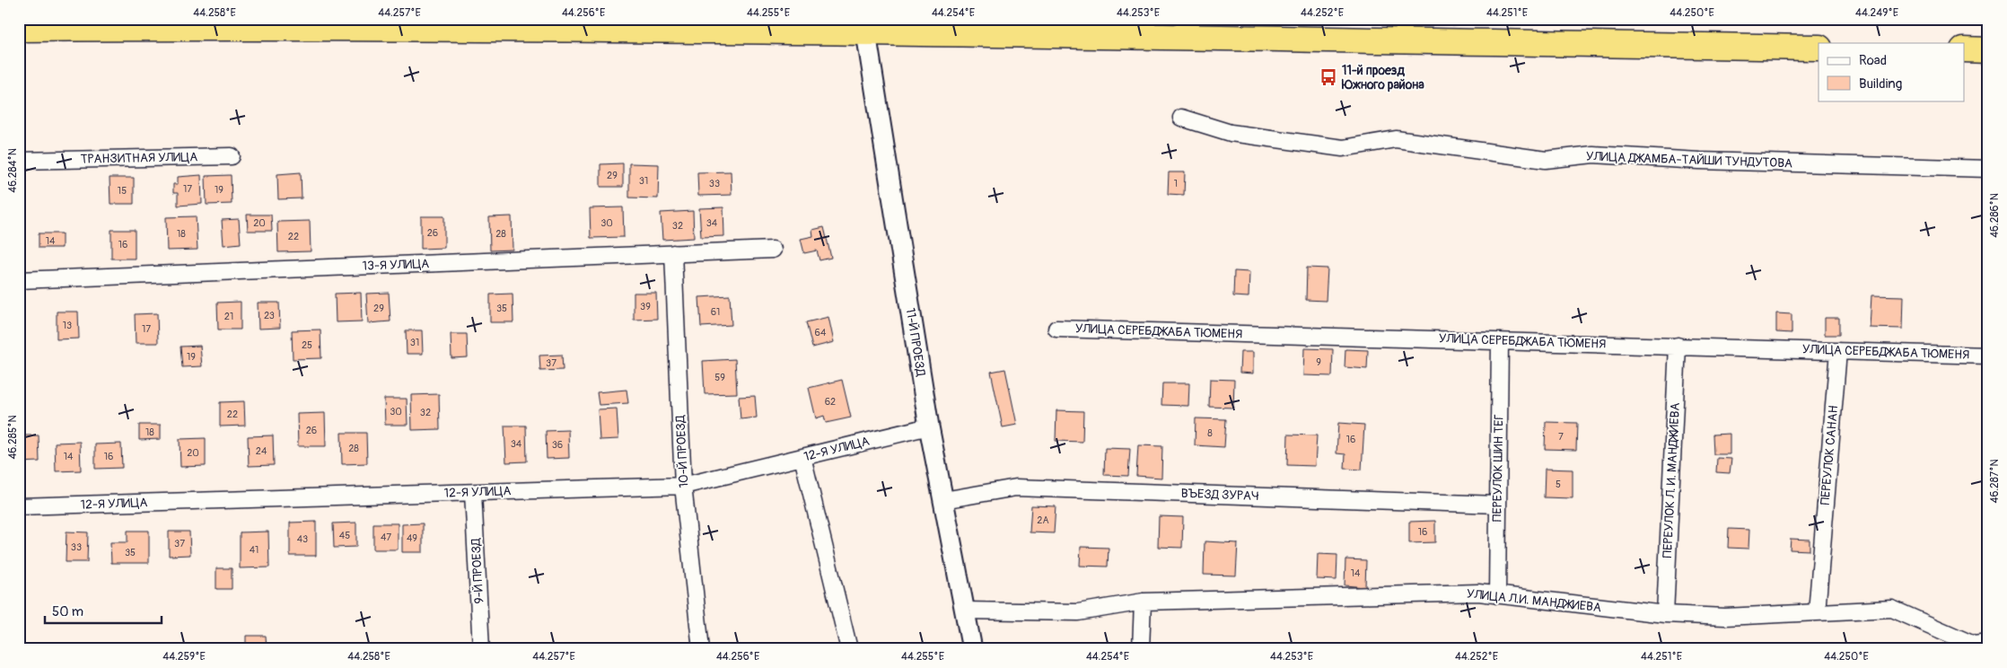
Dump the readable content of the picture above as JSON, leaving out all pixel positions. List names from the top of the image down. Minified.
{"streets":{"street":["ТРАНЗИТНАЯ УЛИЦА","УЛИЦА ДЖАМБА-ТАЙШИ ТУНДУТОВА","13-Я УЛИЦА","УЛИЦА СЕРЕБДЖАБА ТЮМЕНЯ","11-Й ПРОЕЗД","12-Я УЛИЦА","10-Й ПРОЕЗД","ПЕРЕУЛОК САНАН","ПЕРЕУЛОК ШИН ТЕГ","ПЕРЕУЛОК Л. И. МАНДЖИЕВА","ВЪЕЗД ЗУРАЧ","9-Й ПРОЕЗД","УЛИЦА Л.И. МАНДЖИЕВА"]},"crossings":[["13-Я УЛИЦА","10-Й ПРОЕЗД"],["УЛИЦА СЕРЕБДЖАБА ТЮМЕНЯ","ПЕРЕУЛОК САНАН"],["УЛИЦА СЕРЕБДЖАБА ТЮМЕНЯ","ПЕРЕУЛОК ШИН ТЕГ"],["УЛИЦА СЕРЕБДЖАБА ТЮМЕНЯ","ПЕРЕУЛОК Л. И. МАНДЖИЕВА"],["11-Й ПРОЕЗД","12-Я УЛИЦА"],["11-Й ПРОЕЗД","ВЪЕЗД ЗУРАЧ"],["11-Й ПРОЕЗД","УЛИЦА Л.И. МАНДЖИЕВА"],["12-Я УЛИЦА","10-Й ПРОЕЗД"],["12-Я УЛИЦА","9-Й ПРОЕЗД"],["ПЕРЕУЛОК САНАН","УЛИЦА Л.И. МАНДЖИЕВА"],["ПЕРЕУЛОК ШИН ТЕГ","ВЪЕЗД ЗУРАЧ"],["ПЕРЕУЛОК ШИН ТЕГ","УЛИЦА Л.И. МАНДЖИЕВА"],["ПЕРЕУЛОК Л. И. МАНДЖИЕВА","УЛИЦА Л.И. МАНДЖИЕВА"]],"places":{"bus stop":["11-й проезд Южного района"]},"house_numbers":["29","31","33","1","17","19","15","20","30","34","32","26","18","28","22","14","16","39","29","35","61","23","21","13","17","64","31","25","19","9","37","59","62","30","32","22","26","18","8","7","16","34","36","28","24","20","14","16","5","2А","16","45","47","49","43","37","33","41","35","14"],"legend":["Road","Building"],"scale_bar":"50 m","coordinates":["44.258°E","44.257°E","44.256°E","44.255°E","44.254°E","44.253°E","44.252°E","44.251°E","44.250°E","44.249°E","46.284°N","46.286°N","46.285°N","46.287°N","44.259°E"]}
